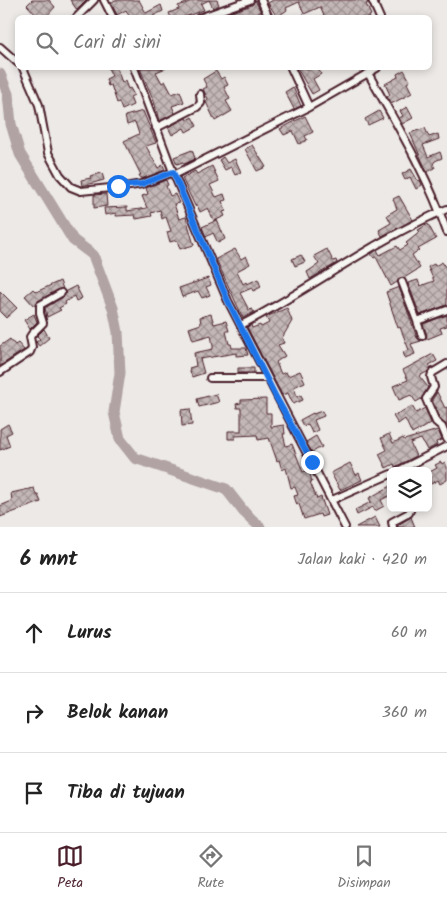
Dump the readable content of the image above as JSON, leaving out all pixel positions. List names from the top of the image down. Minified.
{"page":{"search":"Cari di sini","heading":["6 mnt","Jalan kaki · 420 m"],"list":[["Lurus","60 m"],["Belok kanan","360 m"],"Tiba di tujuan"],"nav":["Peta","Rute","Disimpan"]}}
